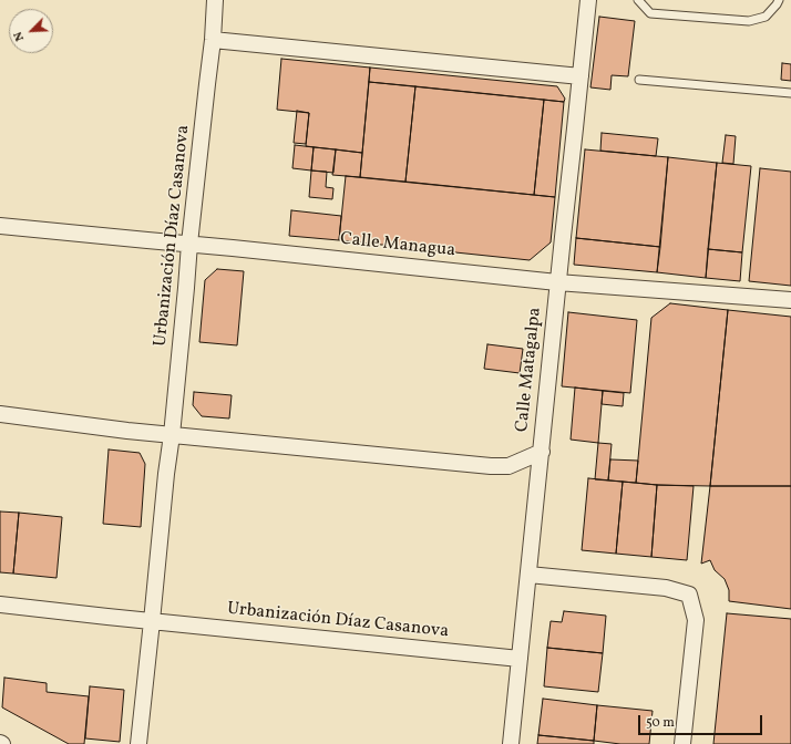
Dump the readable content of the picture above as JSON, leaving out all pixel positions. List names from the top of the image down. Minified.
{"streets":{"street":["Urbanización Díaz Casanova","Calle Managua","Calle Matagalpa"]},"crossings":[["Urbanización Díaz Casanova","Calle Managua"],["Urbanización Díaz Casanova","Calle Matagalpa"],["Calle Managua","Calle Matagalpa"]],"scale_bar":"50 m","north":"bottom left"}
